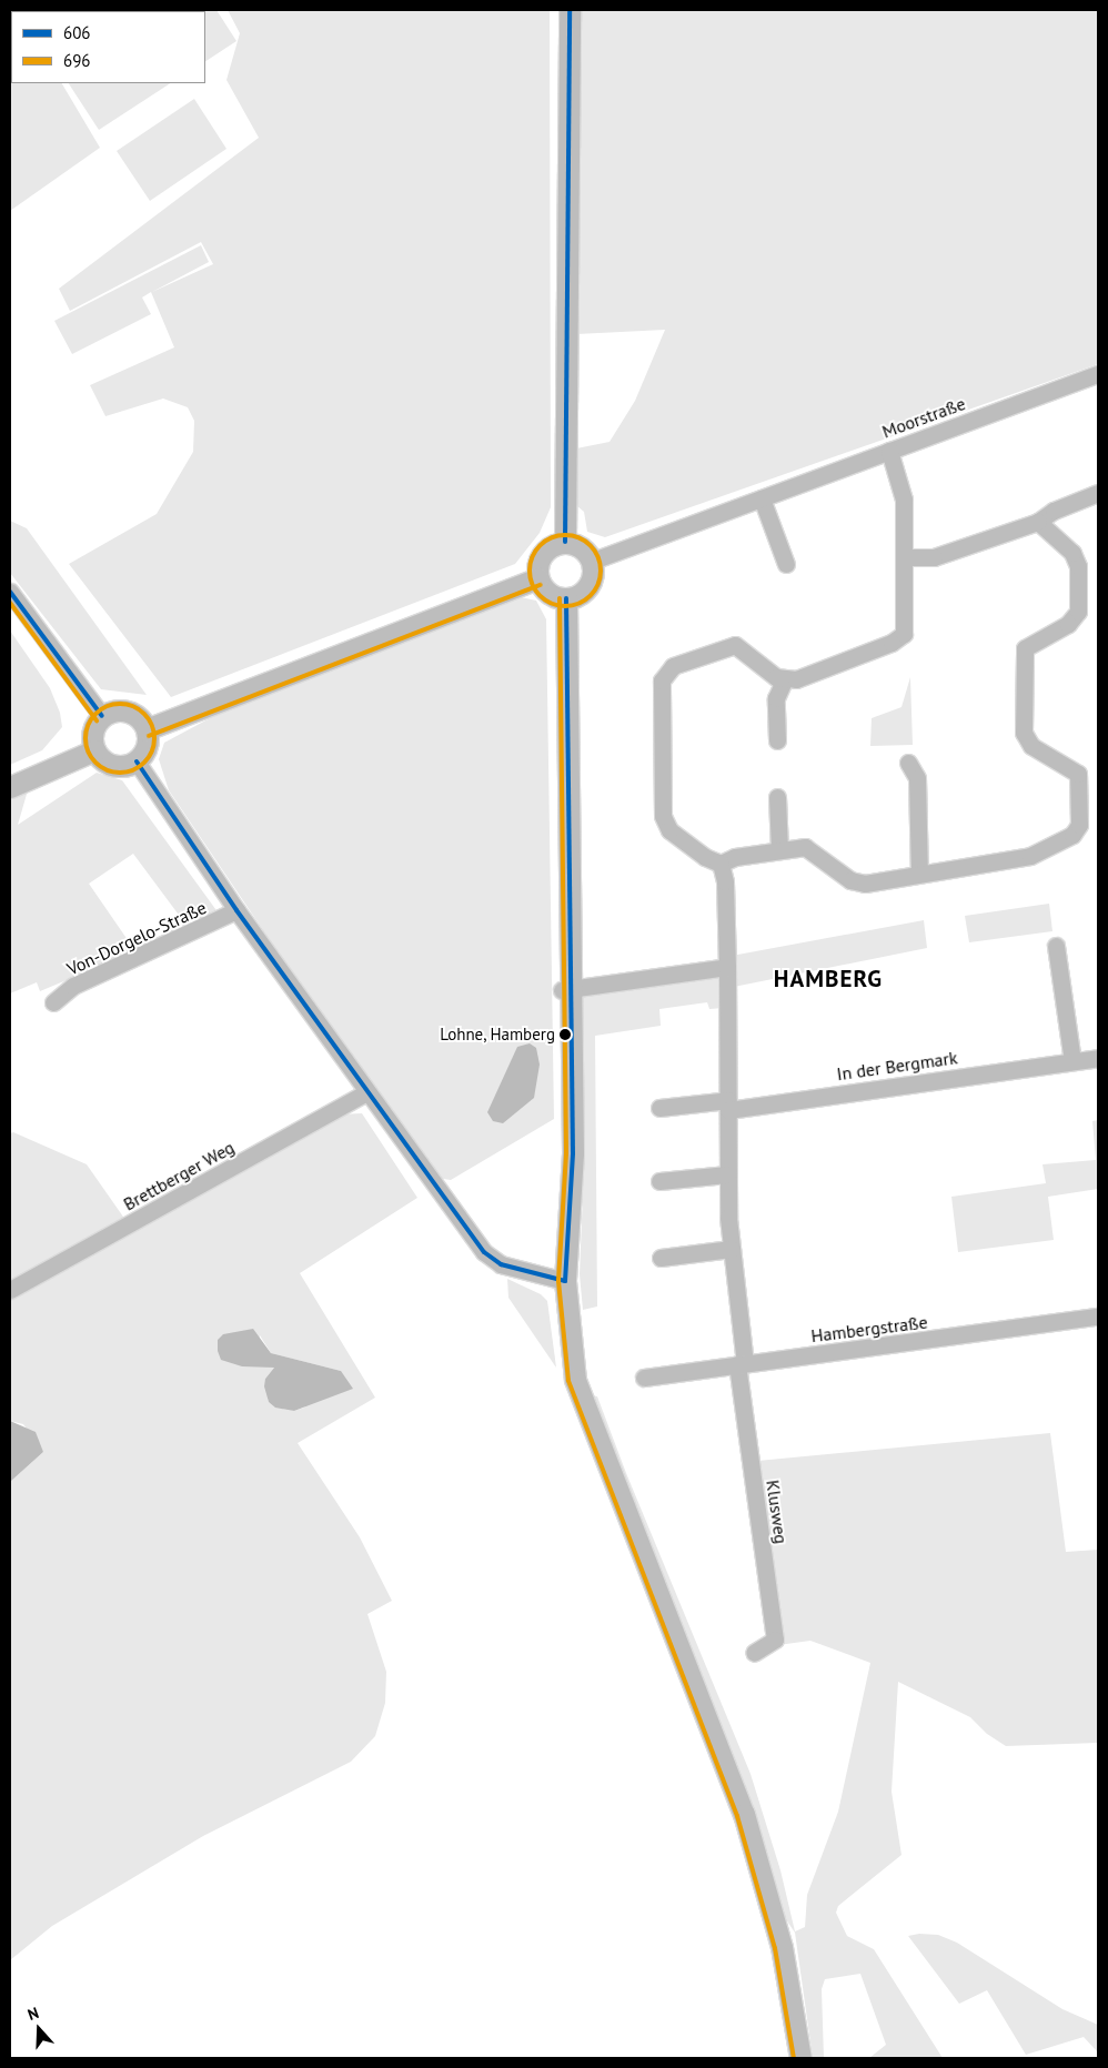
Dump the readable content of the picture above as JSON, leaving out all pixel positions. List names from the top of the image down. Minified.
{"streets":{"street":["Moorstraße","Von-Dorgelo-Straße","In der Bergmark","Brettberger Weg","Hambergstraße","Klusweg"]},"crossings":[["Hambergstraße","Klusweg"]],"districts":["HAMBERG"],"places":["Lohne, Hamberg"],"lines":["transit line 606","transit line 696"],"legend":["606","696"],"north":"top"}
